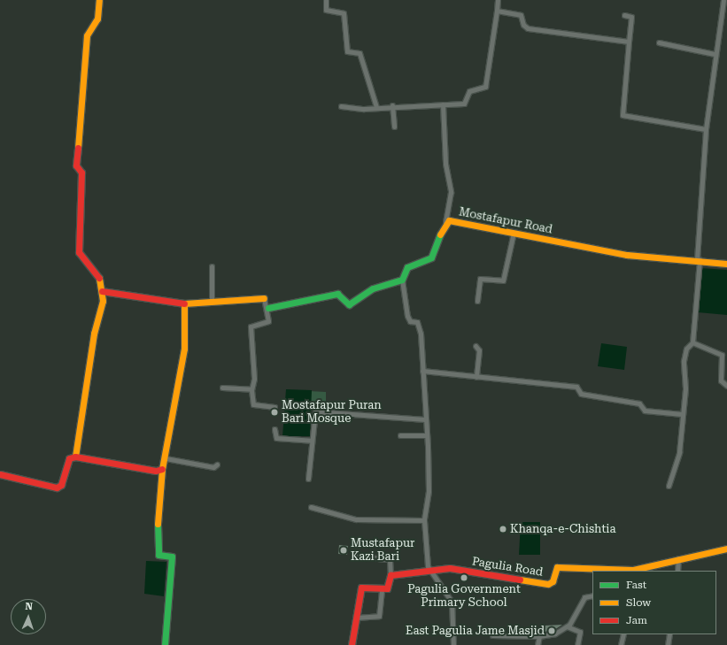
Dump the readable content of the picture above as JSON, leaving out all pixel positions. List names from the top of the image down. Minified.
{"streets":{"street":["Mostafapur Road","Pagulia Road"]},"places":["Mostafapur Puran Bari Mosque","Khanqa-e-Chishtia","Mustafapur Kazi Bari","Pagulia Government Primary School","East Pagulia Jame Masjid"],"legend":["Fast","Slow","Jam"],"north":"top"}
